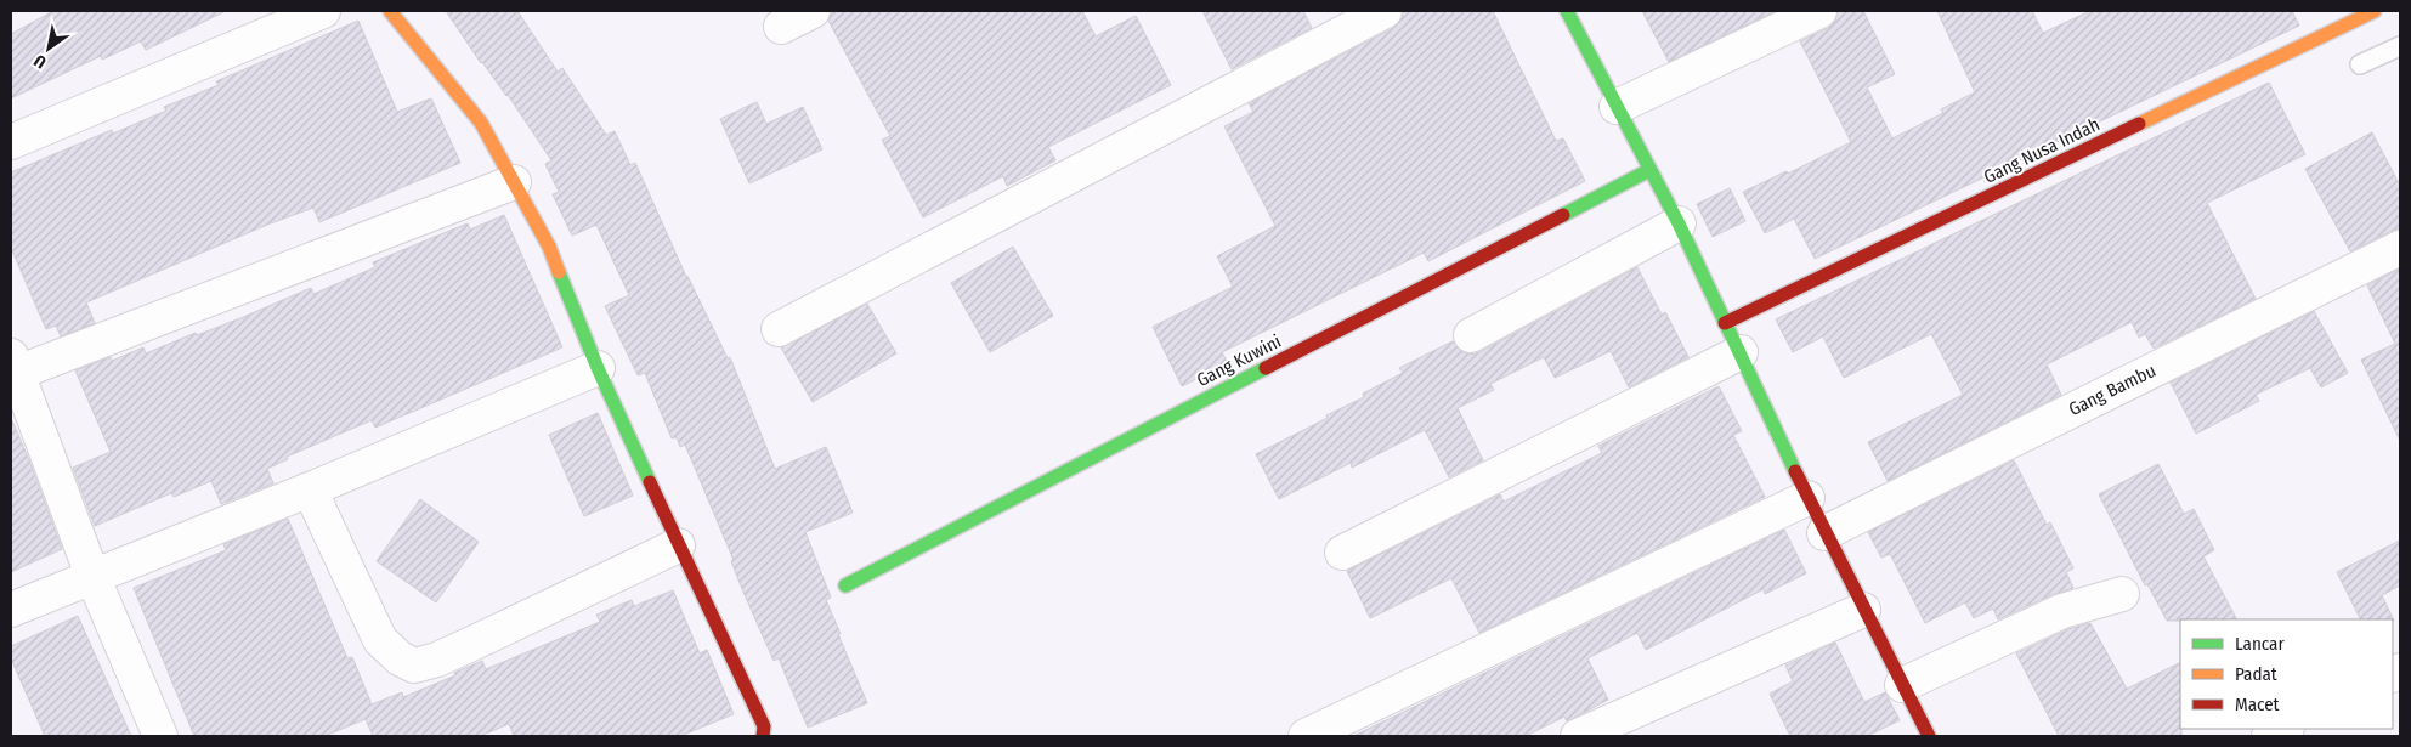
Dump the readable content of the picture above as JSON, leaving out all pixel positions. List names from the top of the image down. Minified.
{"streets":{"street":["Gang Nusa Indah","Gang Kuwini","Gang Bambu"]},"legend":["Lancar","Padat","Macet"],"north":"bottom left"}
